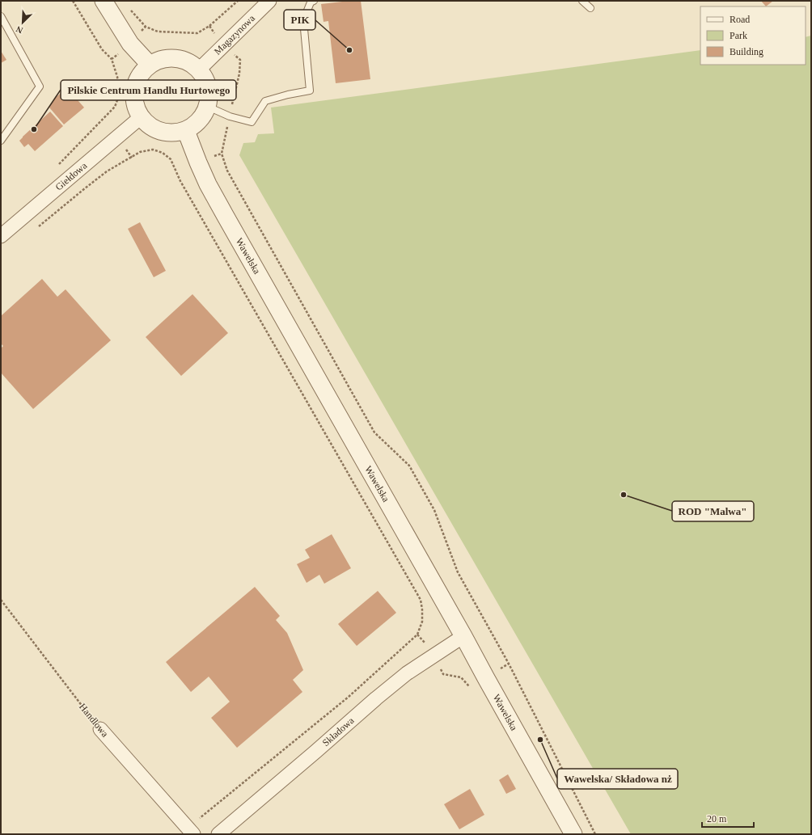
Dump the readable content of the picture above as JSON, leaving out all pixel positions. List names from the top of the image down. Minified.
{"streets":{"street":["Magazynowa","Giełdowa","Wawelska","Handlowa","Składowa"]},"crossings":[["Magazynowa","Giełdowa"],["Magazynowa","Wawelska"],["Giełdowa","Wawelska"],["Wawelska","Składowa"]],"places":["PIK","Pilskie Centrum Handlu Hurtowego","ROD \"Malwa\"","Wawelska/ Składowa nż"],"legend":["Road","Park","Building"],"scale_bar":"20 m","north":"bottom left"}
